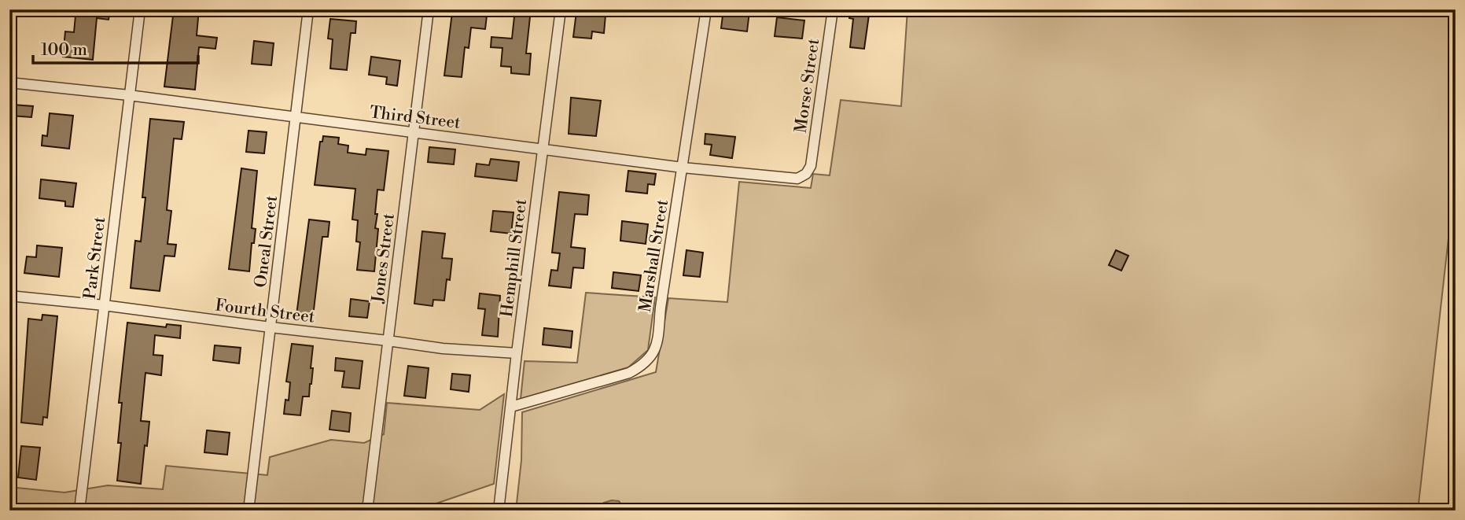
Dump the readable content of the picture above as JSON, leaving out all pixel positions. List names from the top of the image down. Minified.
{"streets":{"street":["Morse Street","Third Street","Oneal Street","Marshall Street","Park Street","Jones Street","Hemphill Street","Fourth Street"]},"crossings":[["Morse Street","Third Street"],["Third Street","Oneal Street"],["Third Street","Marshall Street"],["Third Street","Park Street"],["Third Street","Jones Street"],["Third Street","Hemphill Street"],["Oneal Street","Fourth Street"],["Marshall Street","Hemphill Street"],["Park Street","Fourth Street"],["Jones Street","Fourth Street"],["Hemphill Street","Fourth Street"]],"scale_bar":"100 m"}
